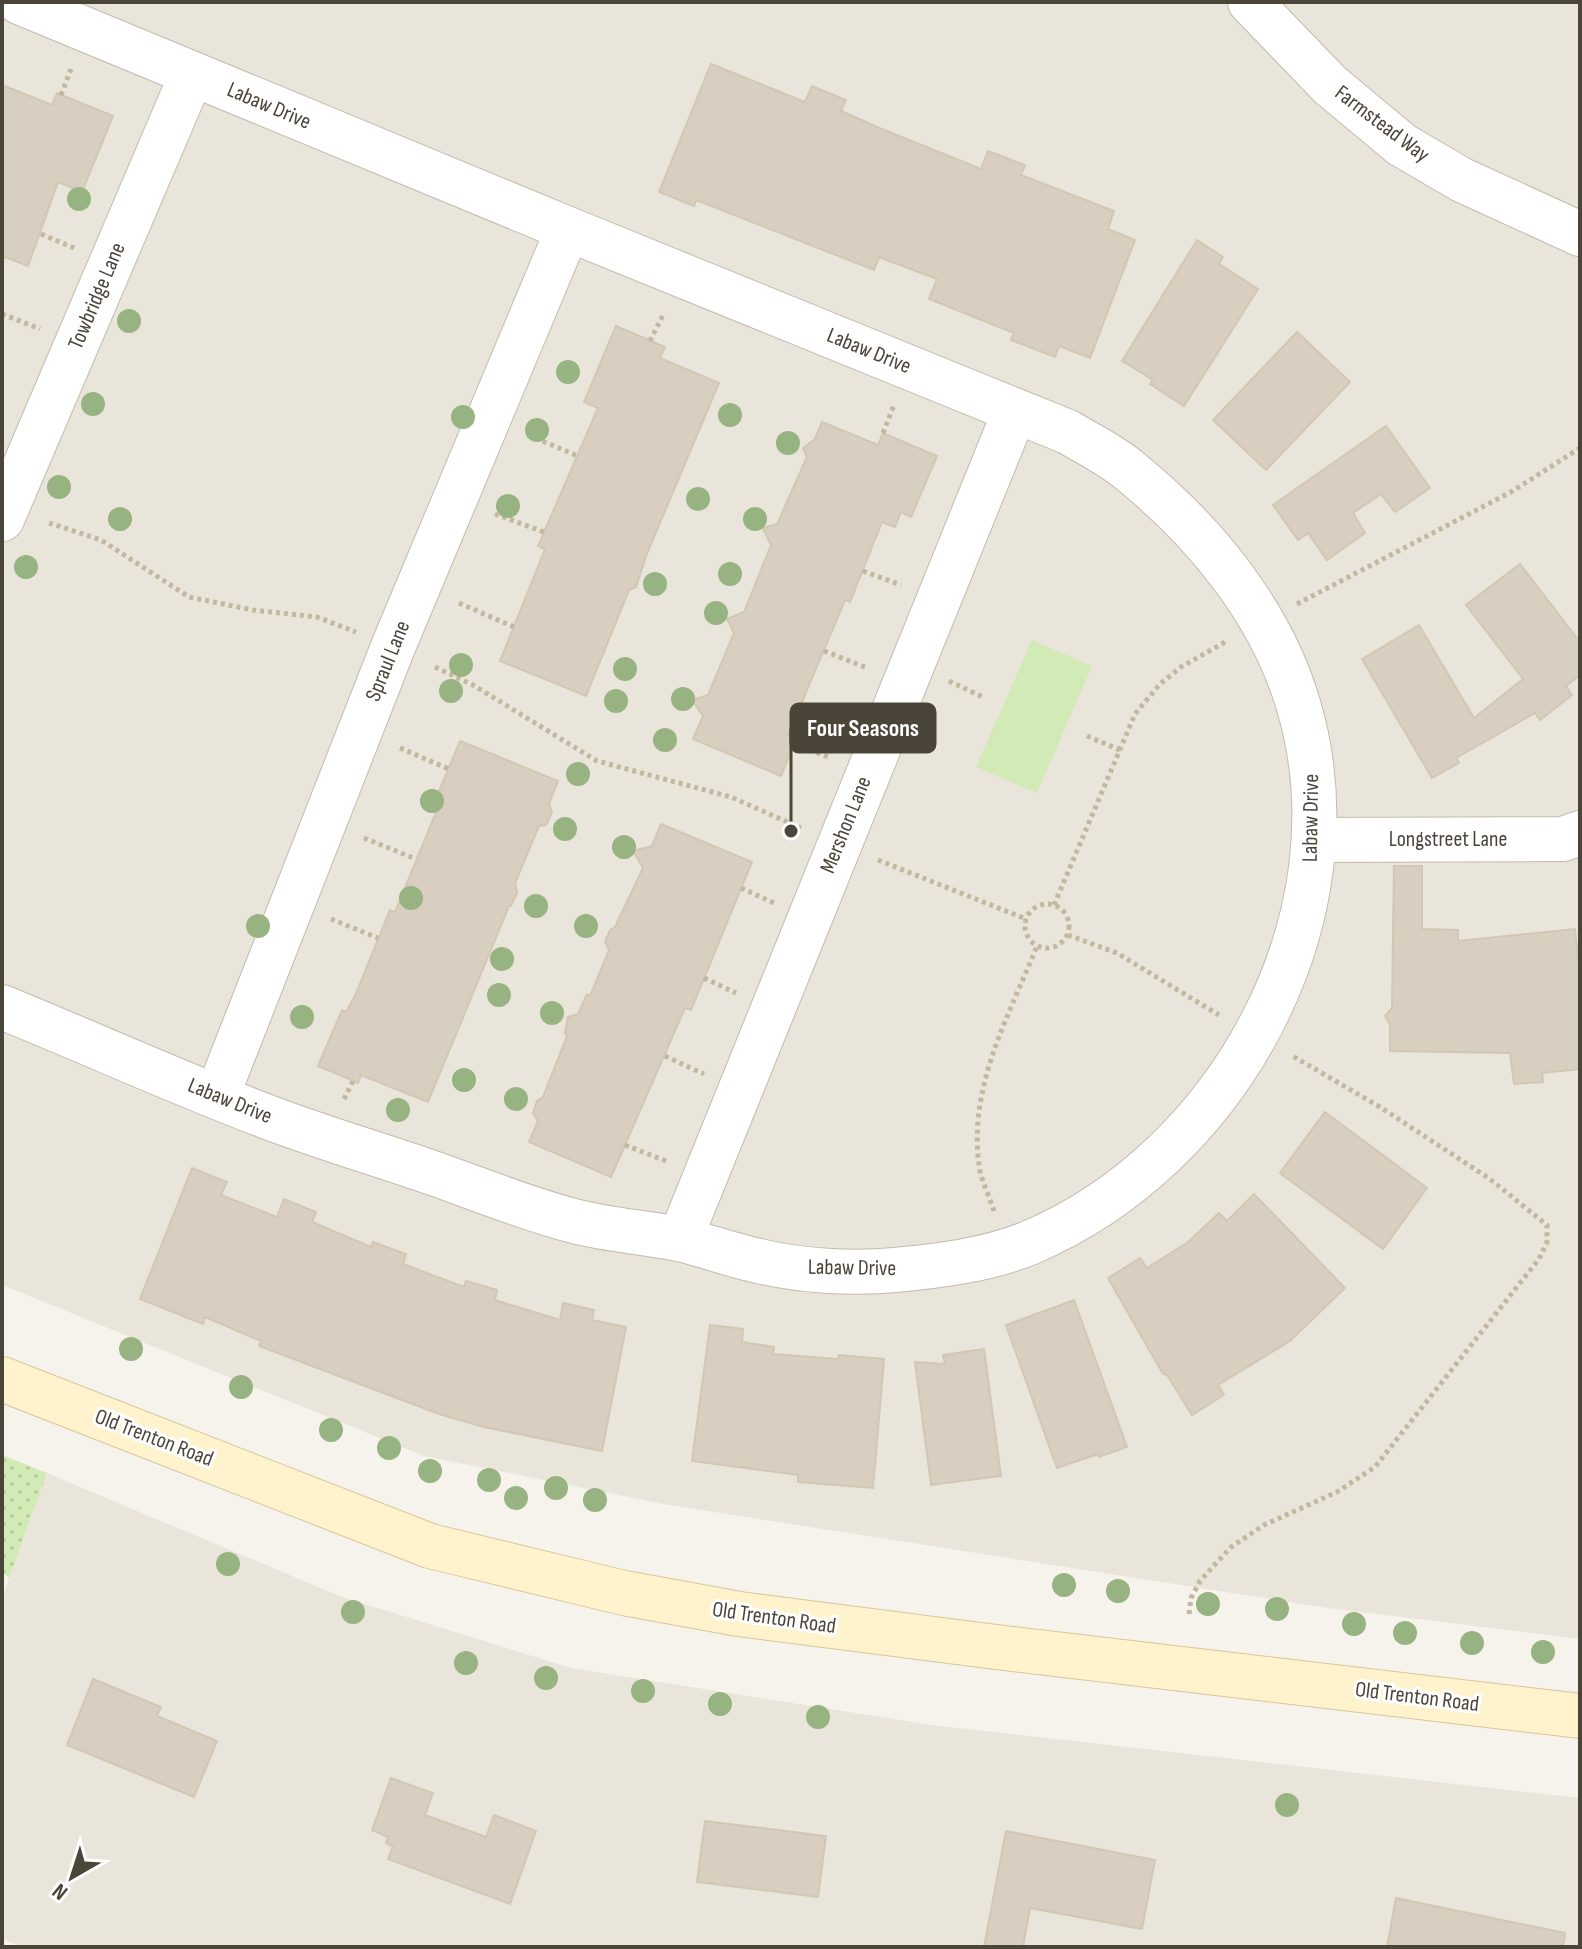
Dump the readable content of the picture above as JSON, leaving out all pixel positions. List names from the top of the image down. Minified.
{"streets":{"main road":["Old Trenton Road"],"street":["Labaw Drive","Farmstead Way","Towbridge Lane","Spraul Lane","Mershon Lane","Longstreet Lane"]},"crossings":[["Labaw Drive","Towbridge Lane"],["Labaw Drive","Spraul Lane"],["Labaw Drive","Mershon Lane"],["Labaw Drive","Longstreet Lane"]],"places":["Four Seasons"],"north":"bottom left"}
